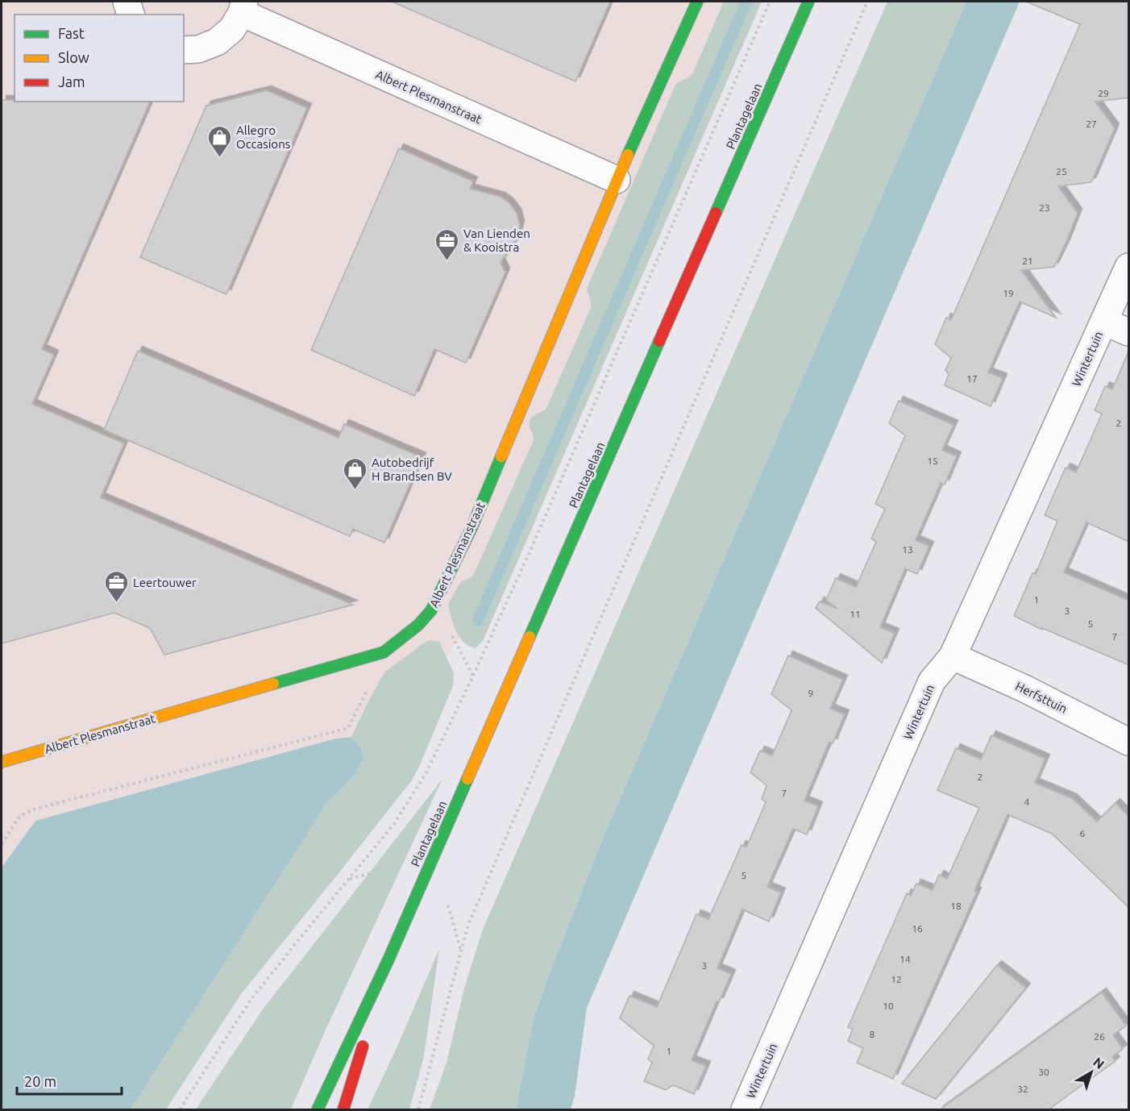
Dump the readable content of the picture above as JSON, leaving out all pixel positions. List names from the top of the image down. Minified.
{"streets":{"main road":["Albert Plesmanstraat","Plantagelaan"],"street":["Wintertuin","Herfsttuin"]},"crossings":[["Wintertuin","Herfsttuin"]],"places":{"shop":["Allegro Occasions","Autobedrijf H Brandsen BV"],"office":["Van Lienden & Kooistra","Leertouwer"]},"house_numbers":["29","27","25","23","21","19","17","2","15","13","1","3","11","5","7","9","2","7","4","6","5","18","16","14","3","12","10","8","26","1","30","32"],"legend":["Fast","Slow","Jam"],"scale_bar":"20 m","north":"top right"}
